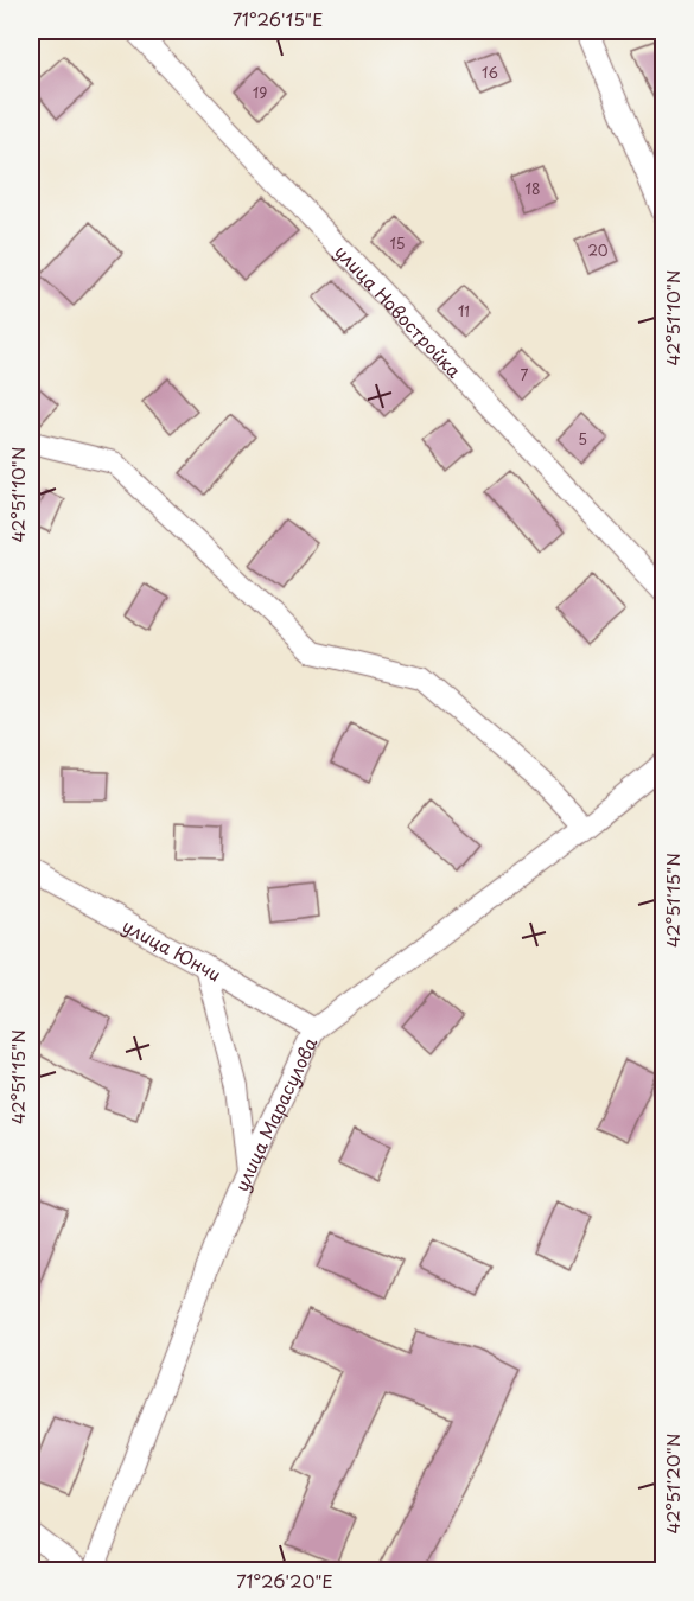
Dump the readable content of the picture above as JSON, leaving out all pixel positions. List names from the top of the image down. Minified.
{"streets":{"street":["улица Новостройка","улица Юнчи","улица Марасулова"]},"crossings":[["улица Юнчи","улица Марасулова"]],"house_numbers":["16","19","18","15","20","11","7","5"],"coordinates":["71°26'15\"E","42°51'10\"N","42°51'15\"N","42°51'20\"N","71°26'20\"E"]}
